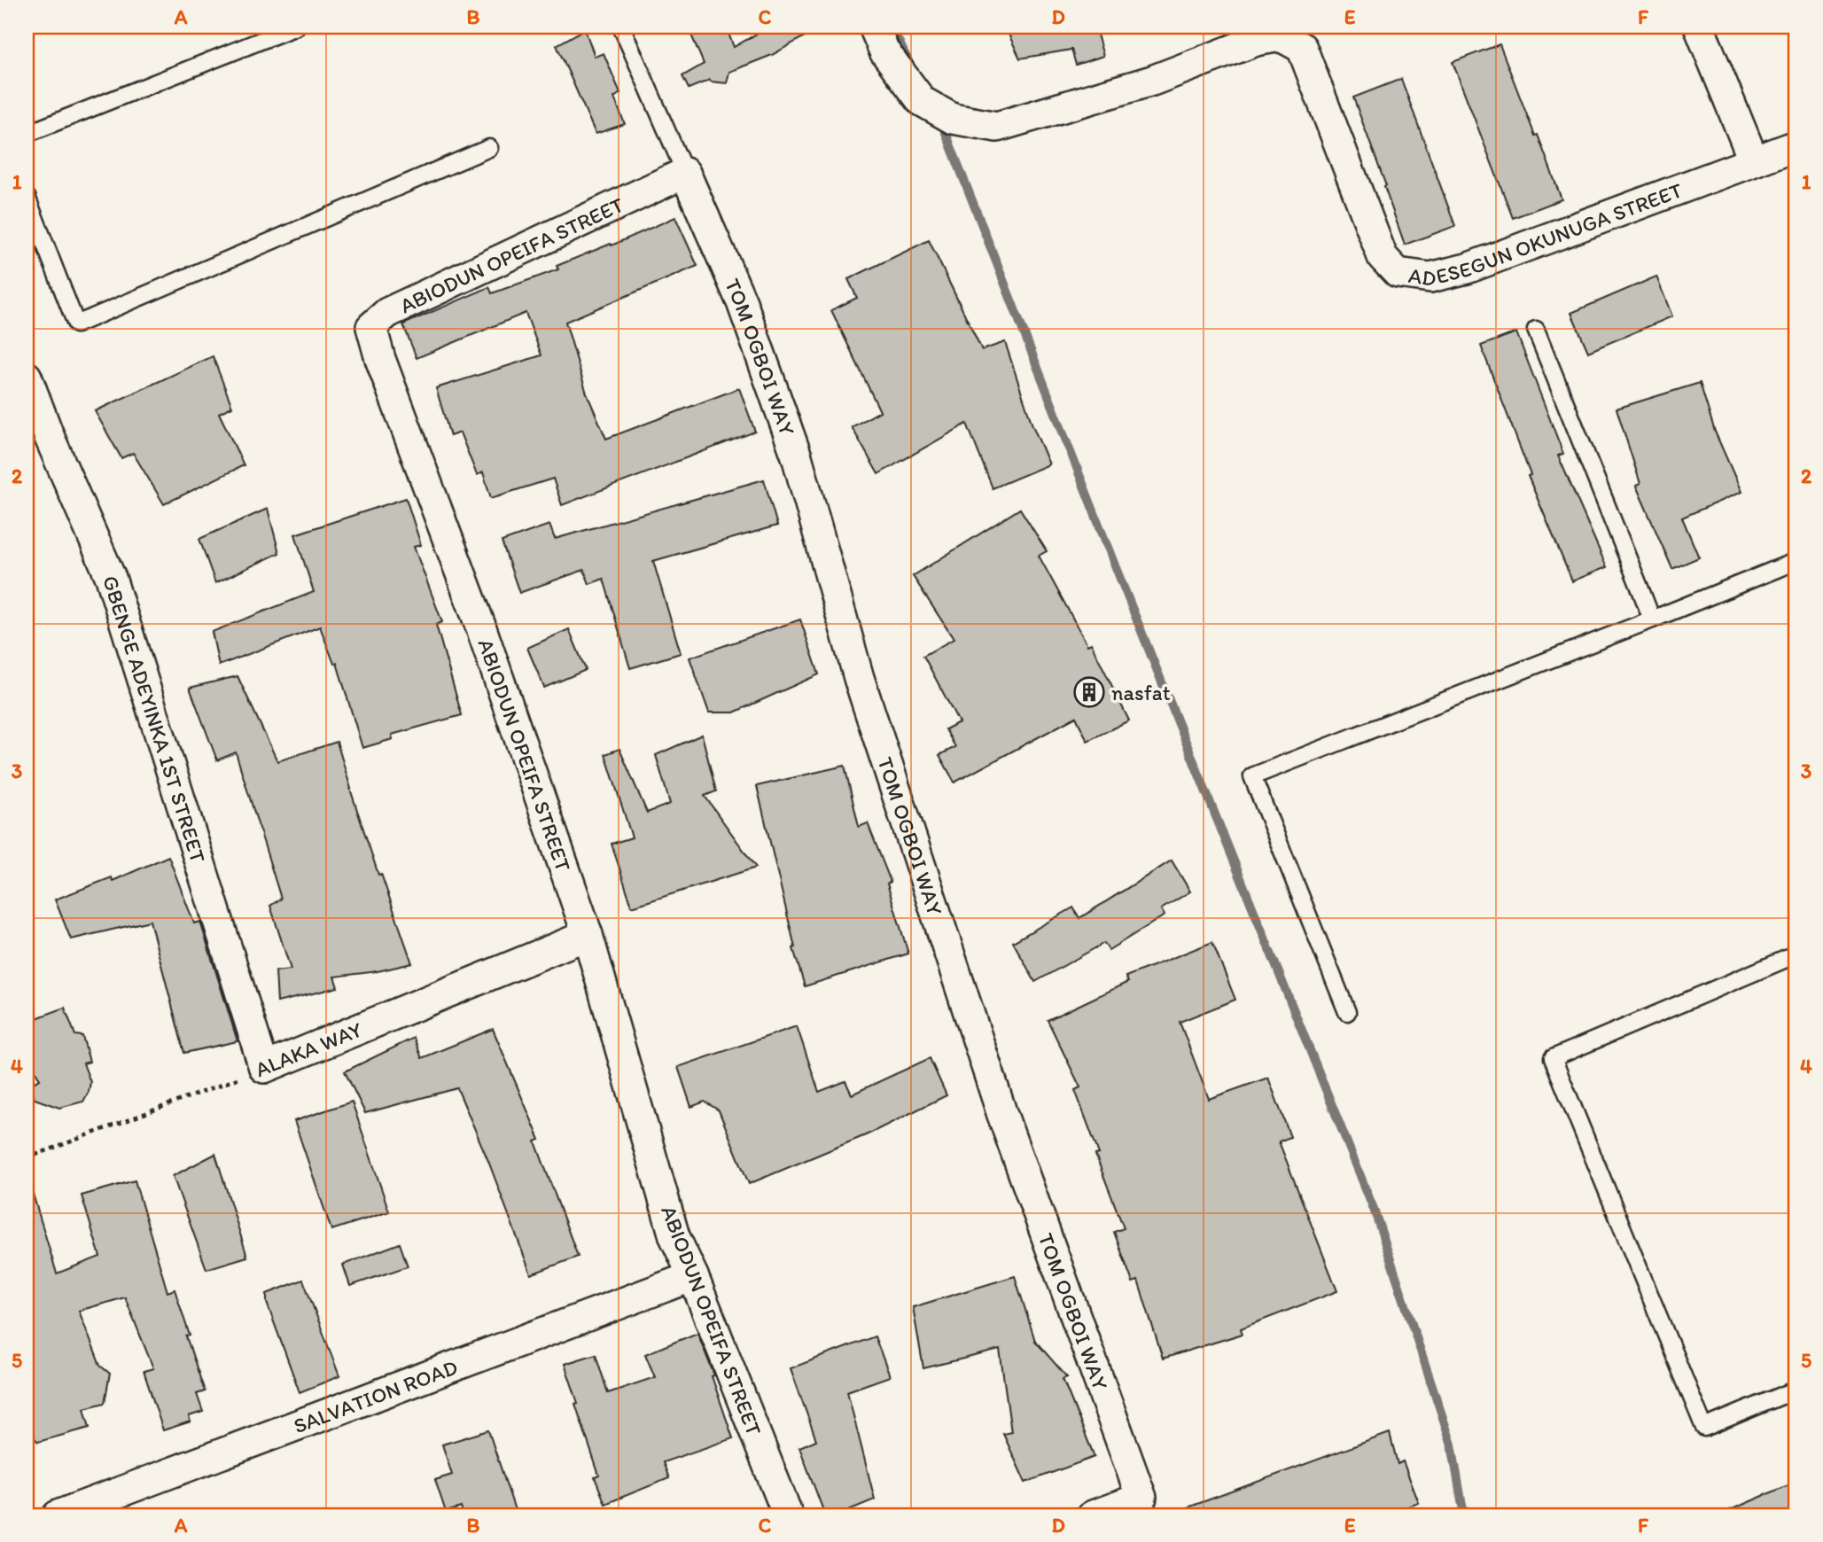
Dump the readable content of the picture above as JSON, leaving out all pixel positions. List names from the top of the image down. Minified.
{"streets":{"street":["ADESEGUN OKUNUGA STREET","ABIODUN OPEIFA STREET","TOM OGBOI WAY","GBENGE ADEYINKA 1ST STREET","ALAKA WAY","SALVATION ROAD"]},"crossings":[["ABIODUN OPEIFA STREET","TOM OGBOI WAY"],["ABIODUN OPEIFA STREET","ALAKA WAY"],["ABIODUN OPEIFA STREET","SALVATION ROAD"],["GBENGE ADEYINKA 1ST STREET","ALAKA WAY"]],"places":{"building":["nasfat"]},"grid":{"columns":["A","B","C","D","E","F"],"rows":["1","2","3","4","5"]}}
